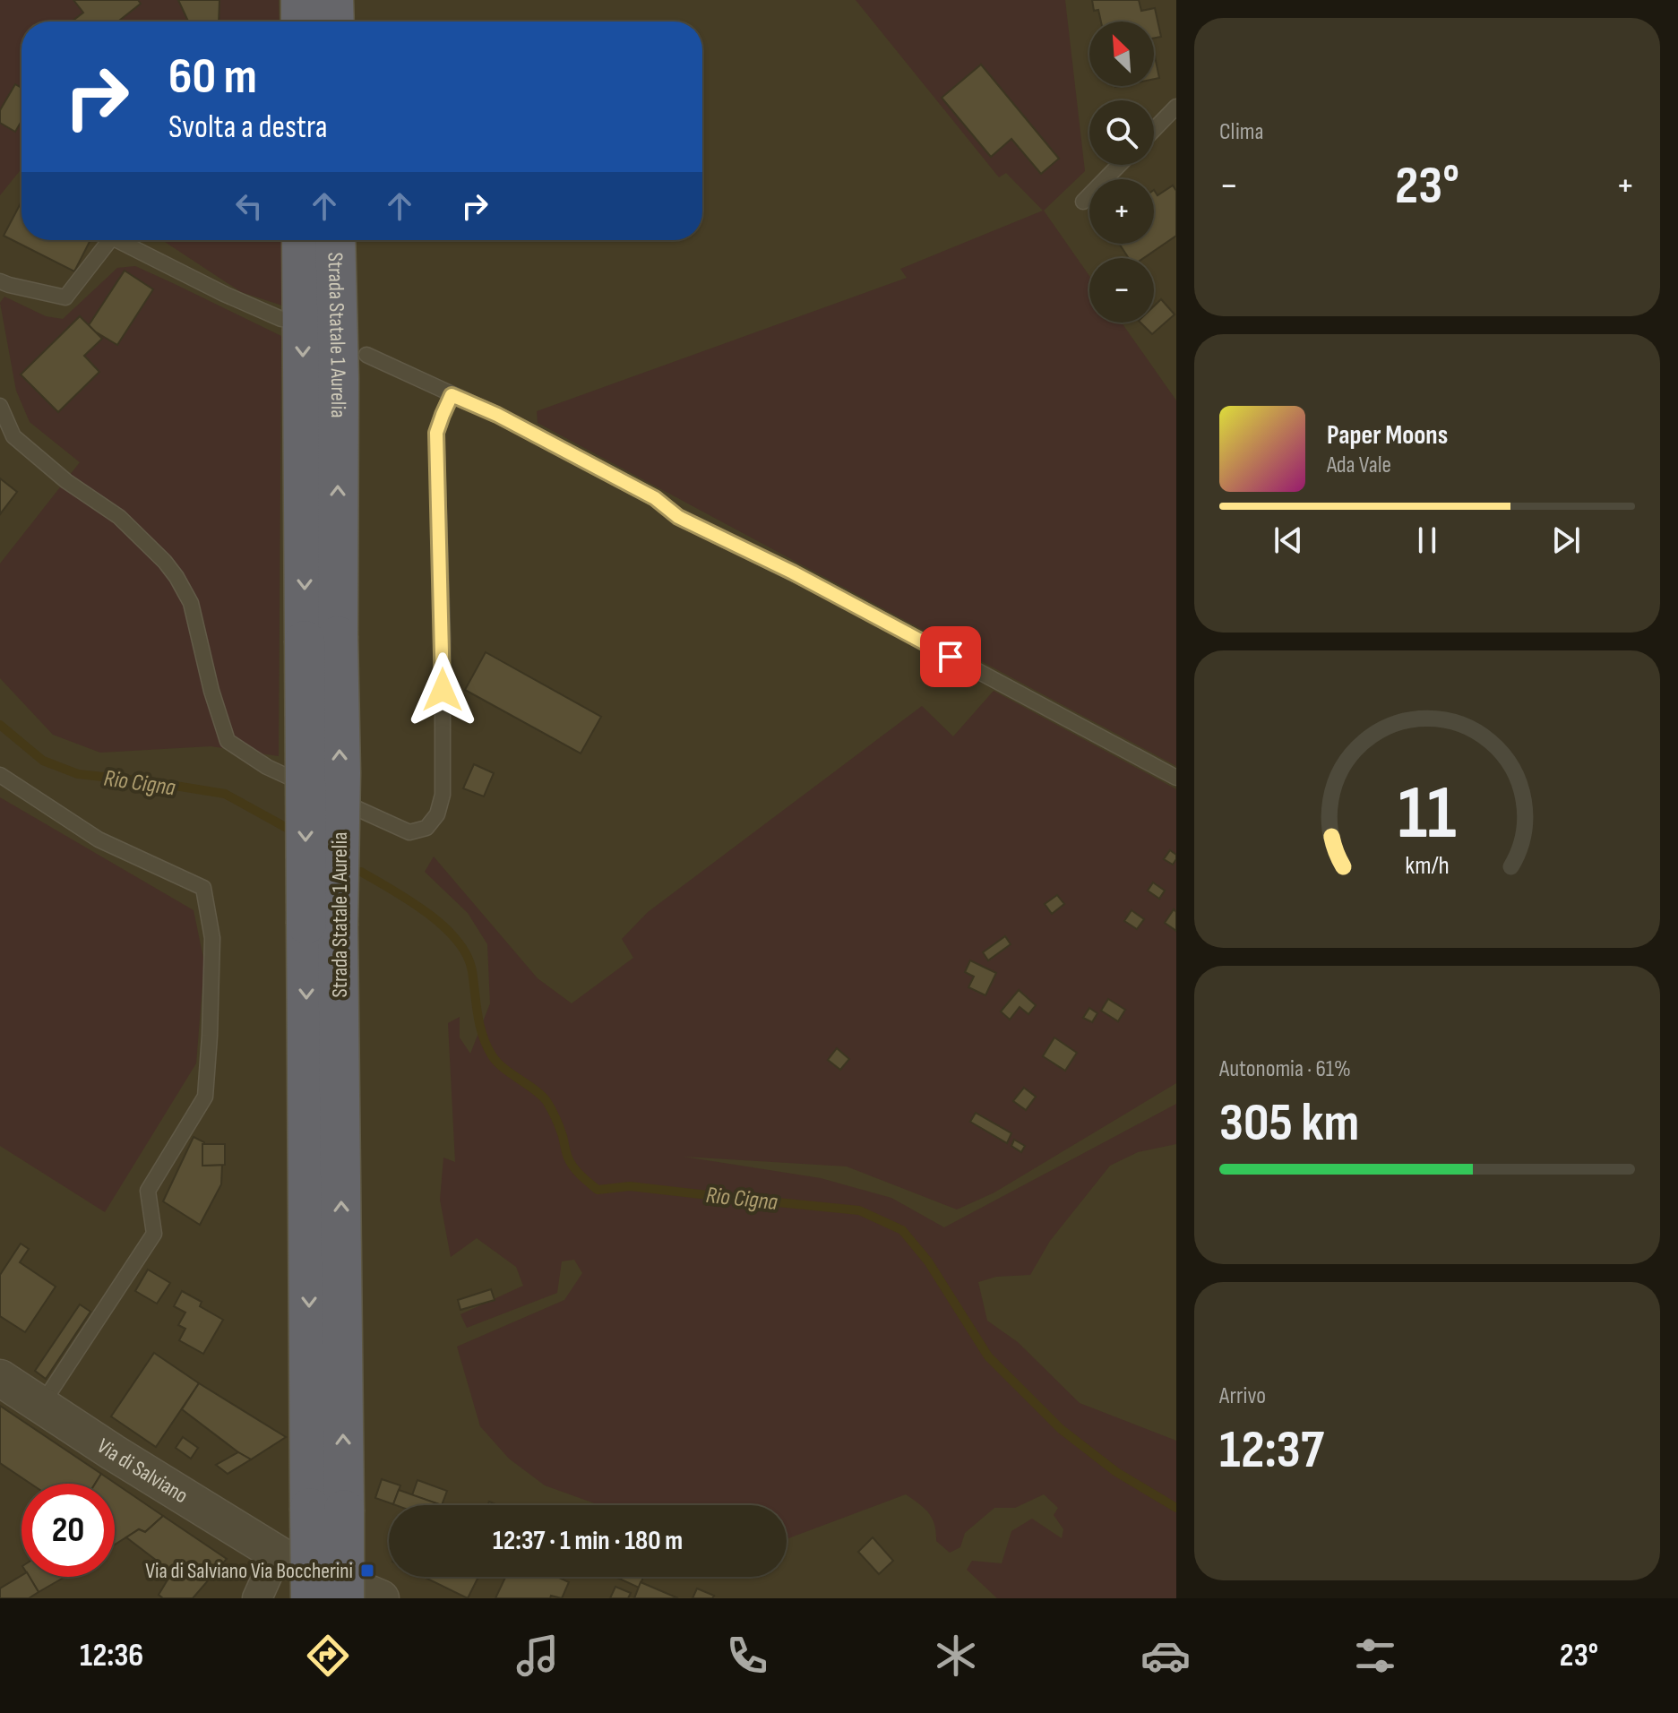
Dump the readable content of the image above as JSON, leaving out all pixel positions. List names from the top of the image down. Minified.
{"streets":{"highway":["Strada Statale 1 Aurelia"],"street":["Via di Salviano"]},"water":["Rio Cigna"],"places":{"transit":["Via di Salviano Via Boccherini"]},"north":"top left","page":{"tile":["Clima",["Autonomia · 61%","305 km"],["Arrivo","12:37"]],"map_buttons":["+","−"],"turn":["60 m","Svolta a destra"],"heat":["−","23°","+"],"song":["Paper Moons","Ada Vale"],"limit":"20","trip":"12:37 · 1 min · 180 m","tabs":["12:36","23°"],"gauge":["11","km/h"]}}
